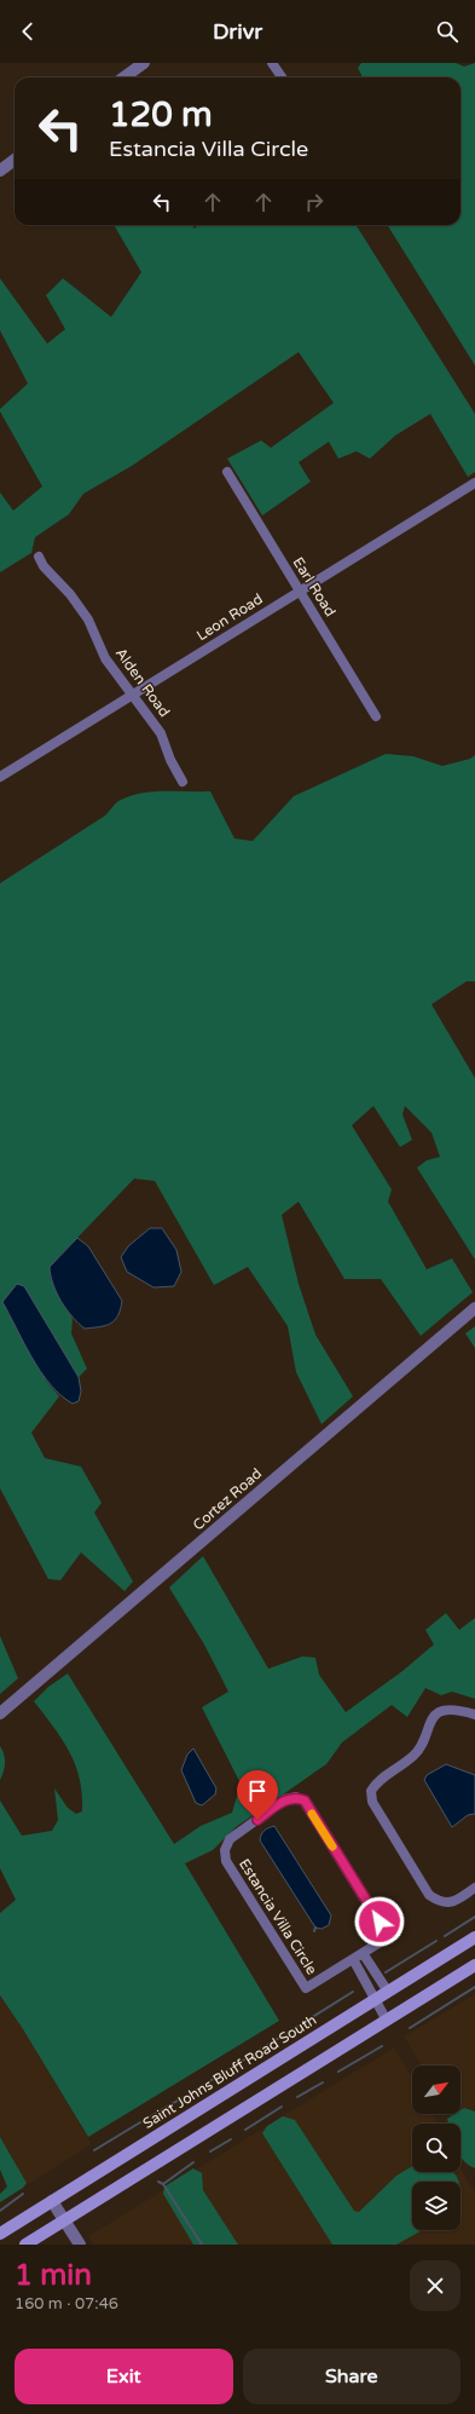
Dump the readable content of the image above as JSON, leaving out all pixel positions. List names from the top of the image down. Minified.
{"streets":{"main road":["Saint Johns Bluff Road South"],"street":["Earl Road","Leon Road","Alden Road","Cortez Road","Estancia Villa Circle"]},"crossings":[["Earl Road","Leon Road"],["Leon Road","Alden Road"]],"north":"top right","page":{"header":"Drivr","turn":["120 m","Estancia Villa Circle"],"heading":["1 min","160 m · 07:46"],"buttons":["Exit","Share"]}}
